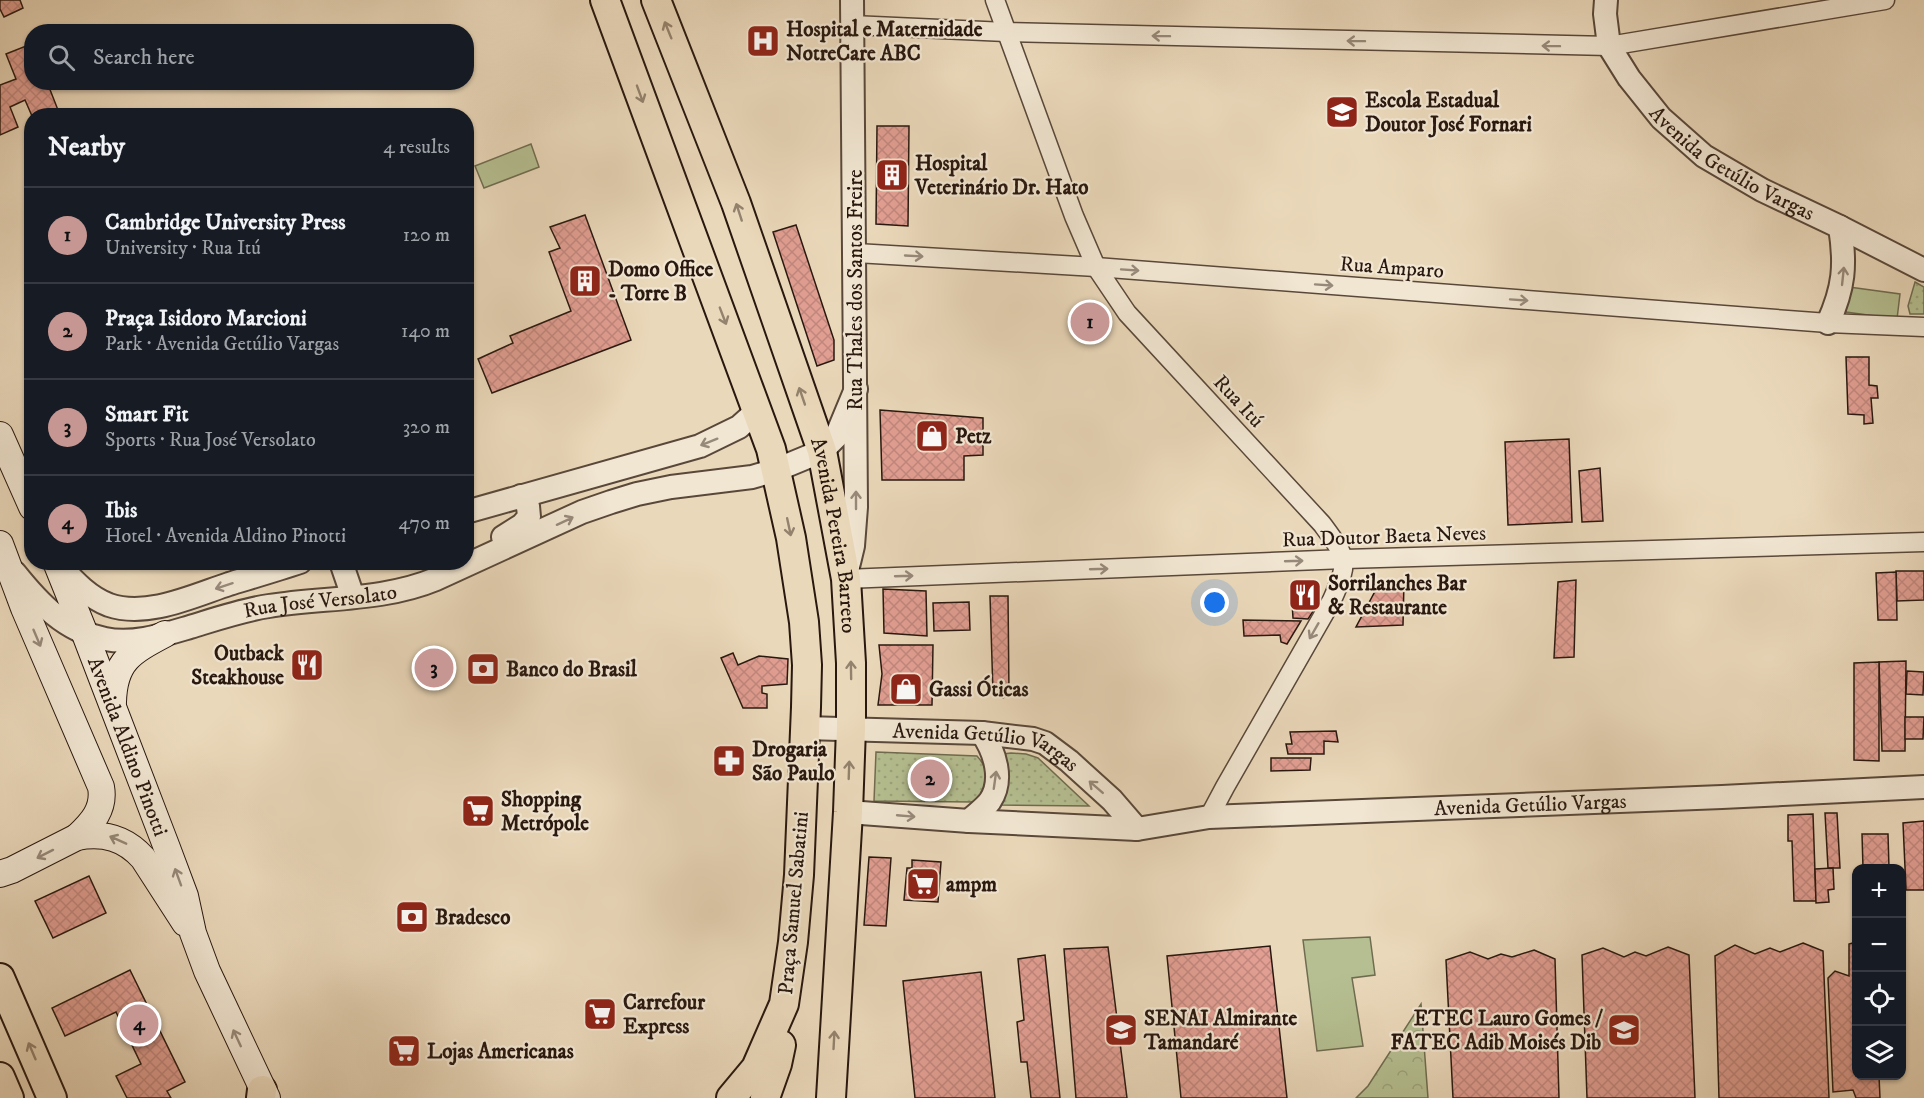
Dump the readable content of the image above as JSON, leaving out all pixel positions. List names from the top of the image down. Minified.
{"streets":{"main road":["Avenida Pereira Barreto","Avenida Aldino Pinotti","Praça Samuel Sabatini"],"street":["Avenida Getúlio Vargas","Rua Amparo","Rua Thales dos Santos Freire","Rua Itú","Rua Doutor Baeta Neves","Rua José Versolato"]},"crossings":[["Avenida Getúlio Vargas","Avenida Pereira Barreto"],["Avenida Getúlio Vargas","Praça Samuel Sabatini"],["Rua Amparo","Rua Thales dos Santos Freire"],["Rua Amparo","Rua Itú"],["Rua Thales dos Santos Freire","Avenida Pereira Barreto"],["Rua Thales dos Santos Freire","Rua Doutor Baeta Neves"],["Rua Itú","Rua Doutor Baeta Neves"],["Avenida Pereira Barreto","Rua Doutor Baeta Neves"],["Avenida Pereira Barreto","Rua José Versolato"],["Avenida Pereira Barreto","Praça Samuel Sabatini"],["Rua José Versolato","Avenida Aldino Pinotti"]],"one_way":["Rua Amparo","Rua Doutor Baeta Neves"],"places":{"hospital":["Hospital e Maternidade NotreCare ABC"],"school or university":["Escola Estadual Doutor José Fornari","SENAI Almirante Tamandaré","ETEC Lauro Gomes / FATEC Adib Moisés Dib"],"building":["Hospital Veterinário Dr. Hato","Domo Office - Torre B"],"shop":["Petz","Gassi Óticas"],"restaurant":["Sorrilanches Bar & Restaurante","Outback Steakhouse"],"bank":["Banco do Brasil","Bradesco"],"pharmacy":["Drogaria São Paulo"],"supermarket":["Shopping Metrópole","ampm","Carrefour Express","Lojas Americanas"]},"page":{"search":"Search here","heading":["Nearby","4 results"],"list":[{"mark":"1","name":"Cambridge University Press","note":"University · Rua Itú","value":"120 m"},{"mark":"2","name":"Praça Isidoro Marcioni","note":"Park · Avenida Getúlio Vargas","value":"140 m"},{"mark":"3","name":"Smart Fit","note":"Sports · Rua José Versolato","value":"320 m"},{"mark":"4","name":"Ibis","note":"Hotel · Avenida Aldino Pinotti","value":"470 m"}],"pins":["1","3","2","4"],"map_buttons":["+","−"]}}
